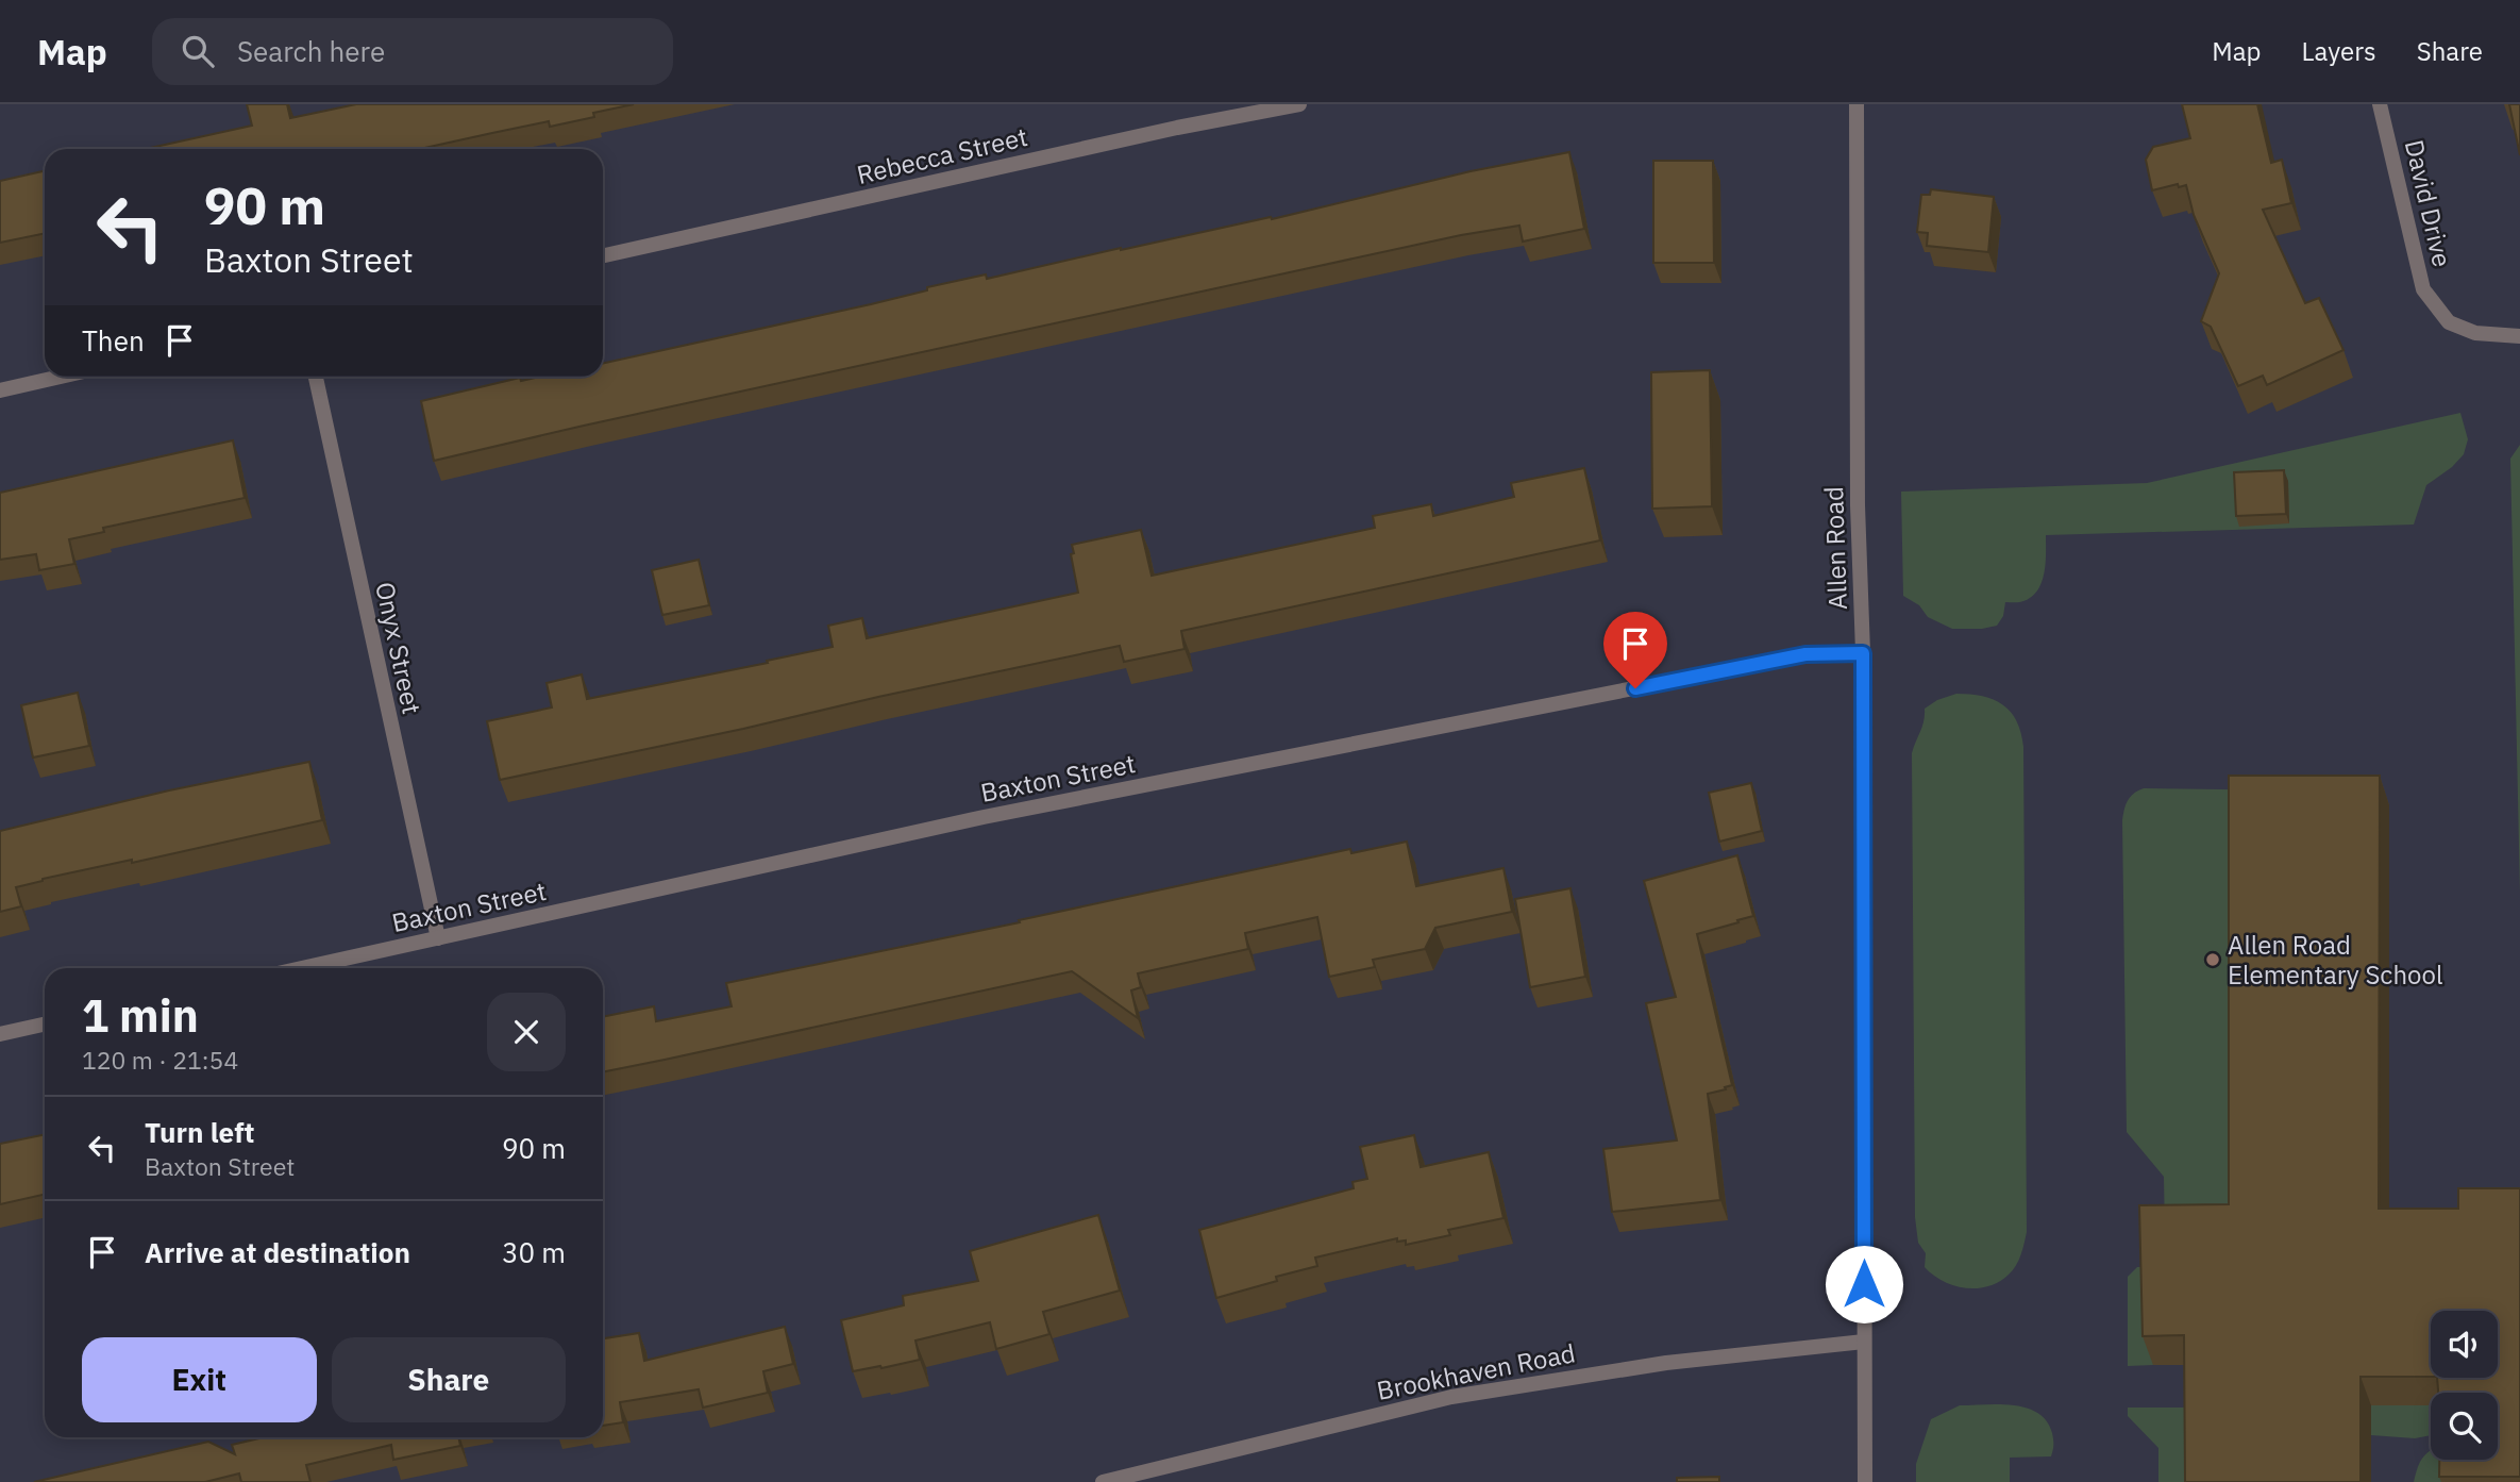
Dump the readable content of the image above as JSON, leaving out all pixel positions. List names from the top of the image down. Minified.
{"streets":{"street":["Rebecca Street","David Drive","Allen Road","Onyx Street","Baxton Street","Brookhaven Road"]},"crossings":[["Allen Road","Baxton Street"],["Allen Road","Brookhaven Road"],["Onyx Street","Baxton Street"]],"places":["Allen Road Elementary School"],"page":{"header":"Map","search":"Search here","nav":["Map","Layers","Share"],"turn":["90 m","Baxton Street"],"then":"Then","heading":["1 min","120 m · 21:54"],"list":[{"name":"Turn left","note":"Baxton Street","value":"90 m"},{"name":"Arrive at destination","value":"30 m"}],"buttons":["Exit","Share"]}}
